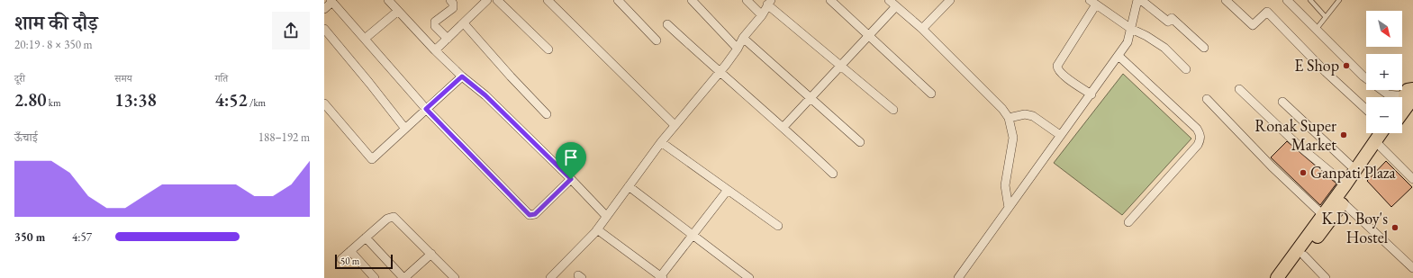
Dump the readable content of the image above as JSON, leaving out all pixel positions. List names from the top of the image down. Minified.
{"places":["E Shop","Ronak Super Market","Ganpati Plaza","K.D. Boy's Hostel"],"scale_bar":"50 m","north":"bottom right","page":{"heading":["शाम की दौड़","20:19 · 8 × 350 m"],"map_buttons":["+","−"],"stats":[["दूरी","2.80 km"],["समय","13:38"],["गति","4:52 /km"]],"chart":["ऊँचाई","188–192 m"],"list":[{"name":"350 m","note":"4:57"}],"scale":"50 m"}}
